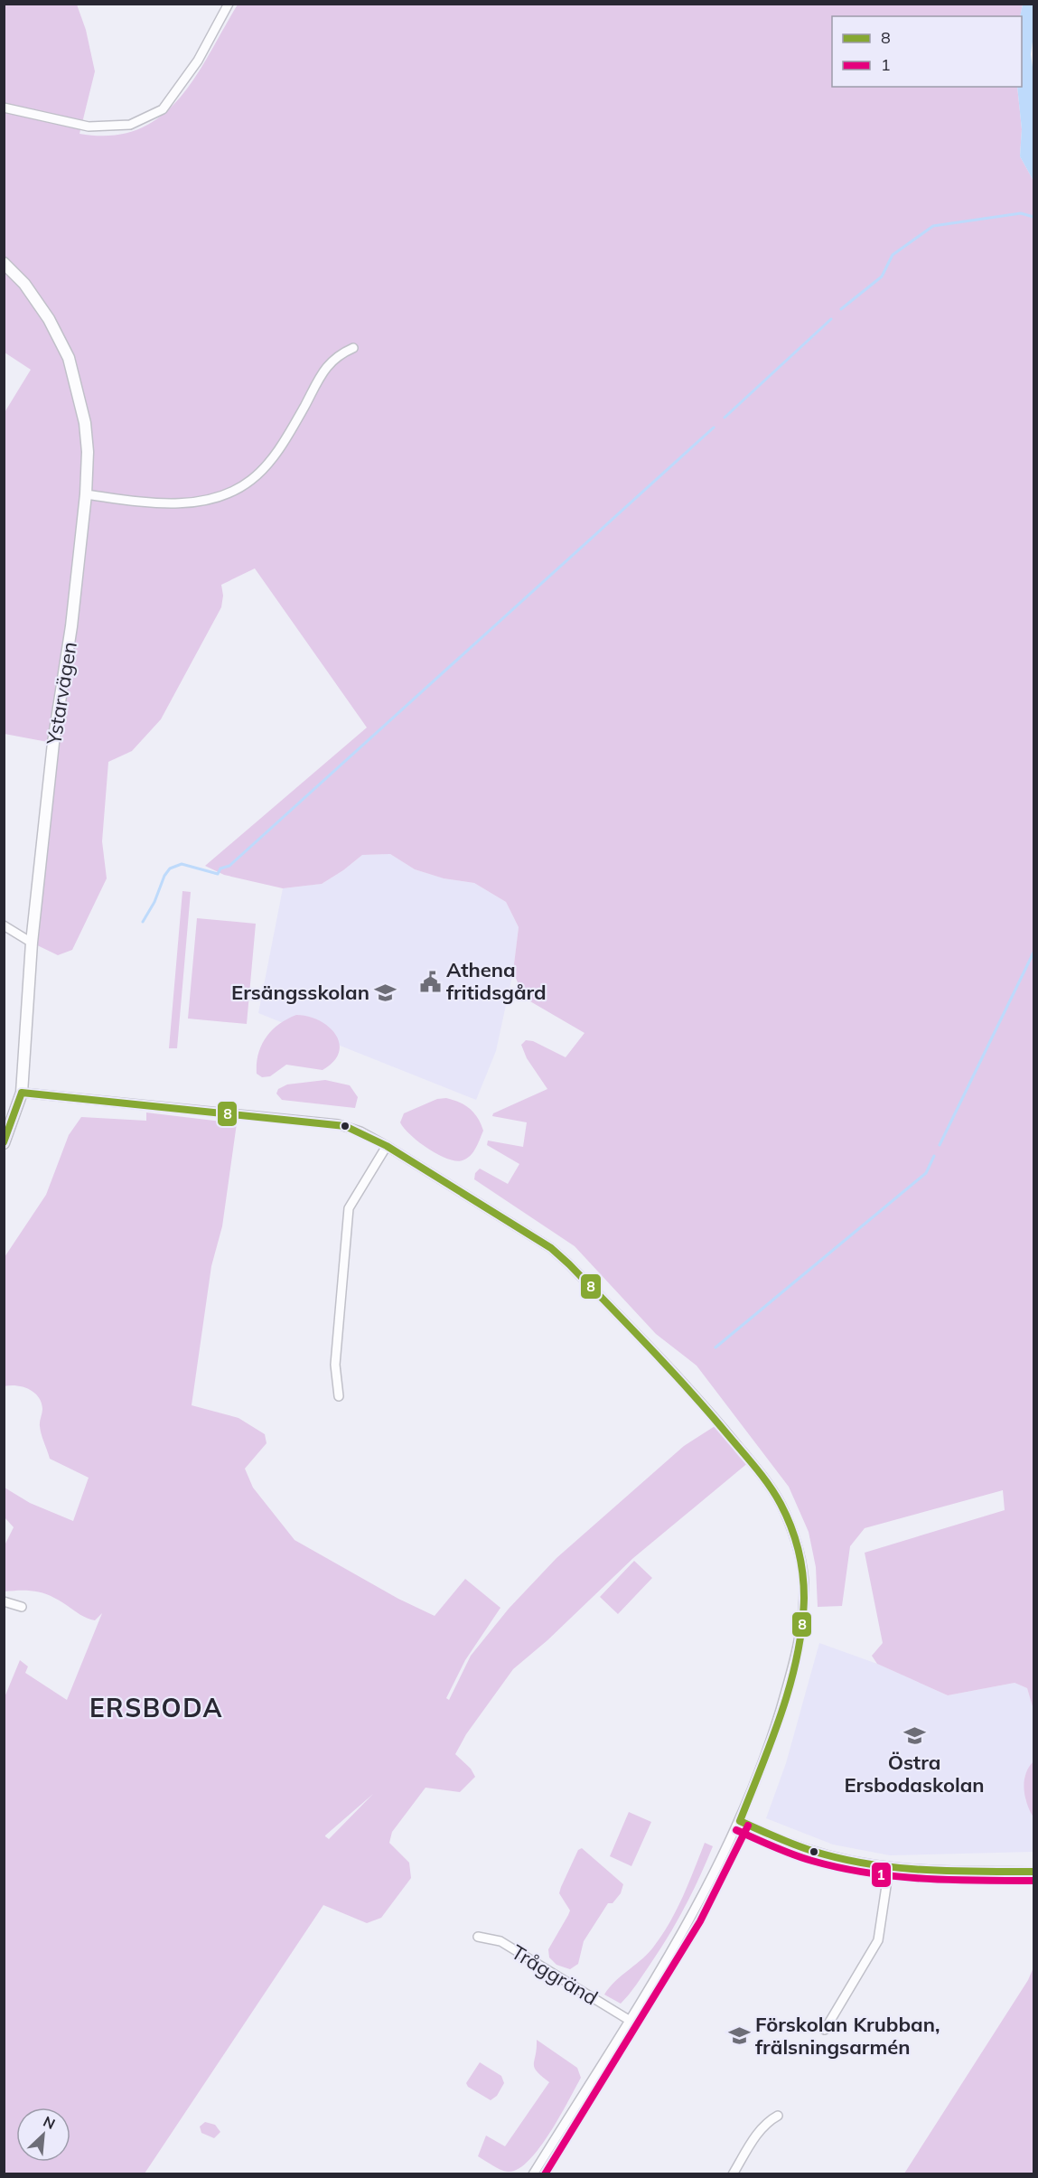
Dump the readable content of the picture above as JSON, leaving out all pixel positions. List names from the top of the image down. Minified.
{"streets":{"street":["Ystarvägen","Tråggränd"]},"districts":["ERSBODA"],"places":{"public building":["Athena fritidsgård"],"school or university":["Ersängsskolan","Östra Ersbodaskolan","Förskolan Krubban, frälsningsarmén"]},"lines":["transit line 8","transit line 1"],"legend":["8","1"],"north":"top right"}
